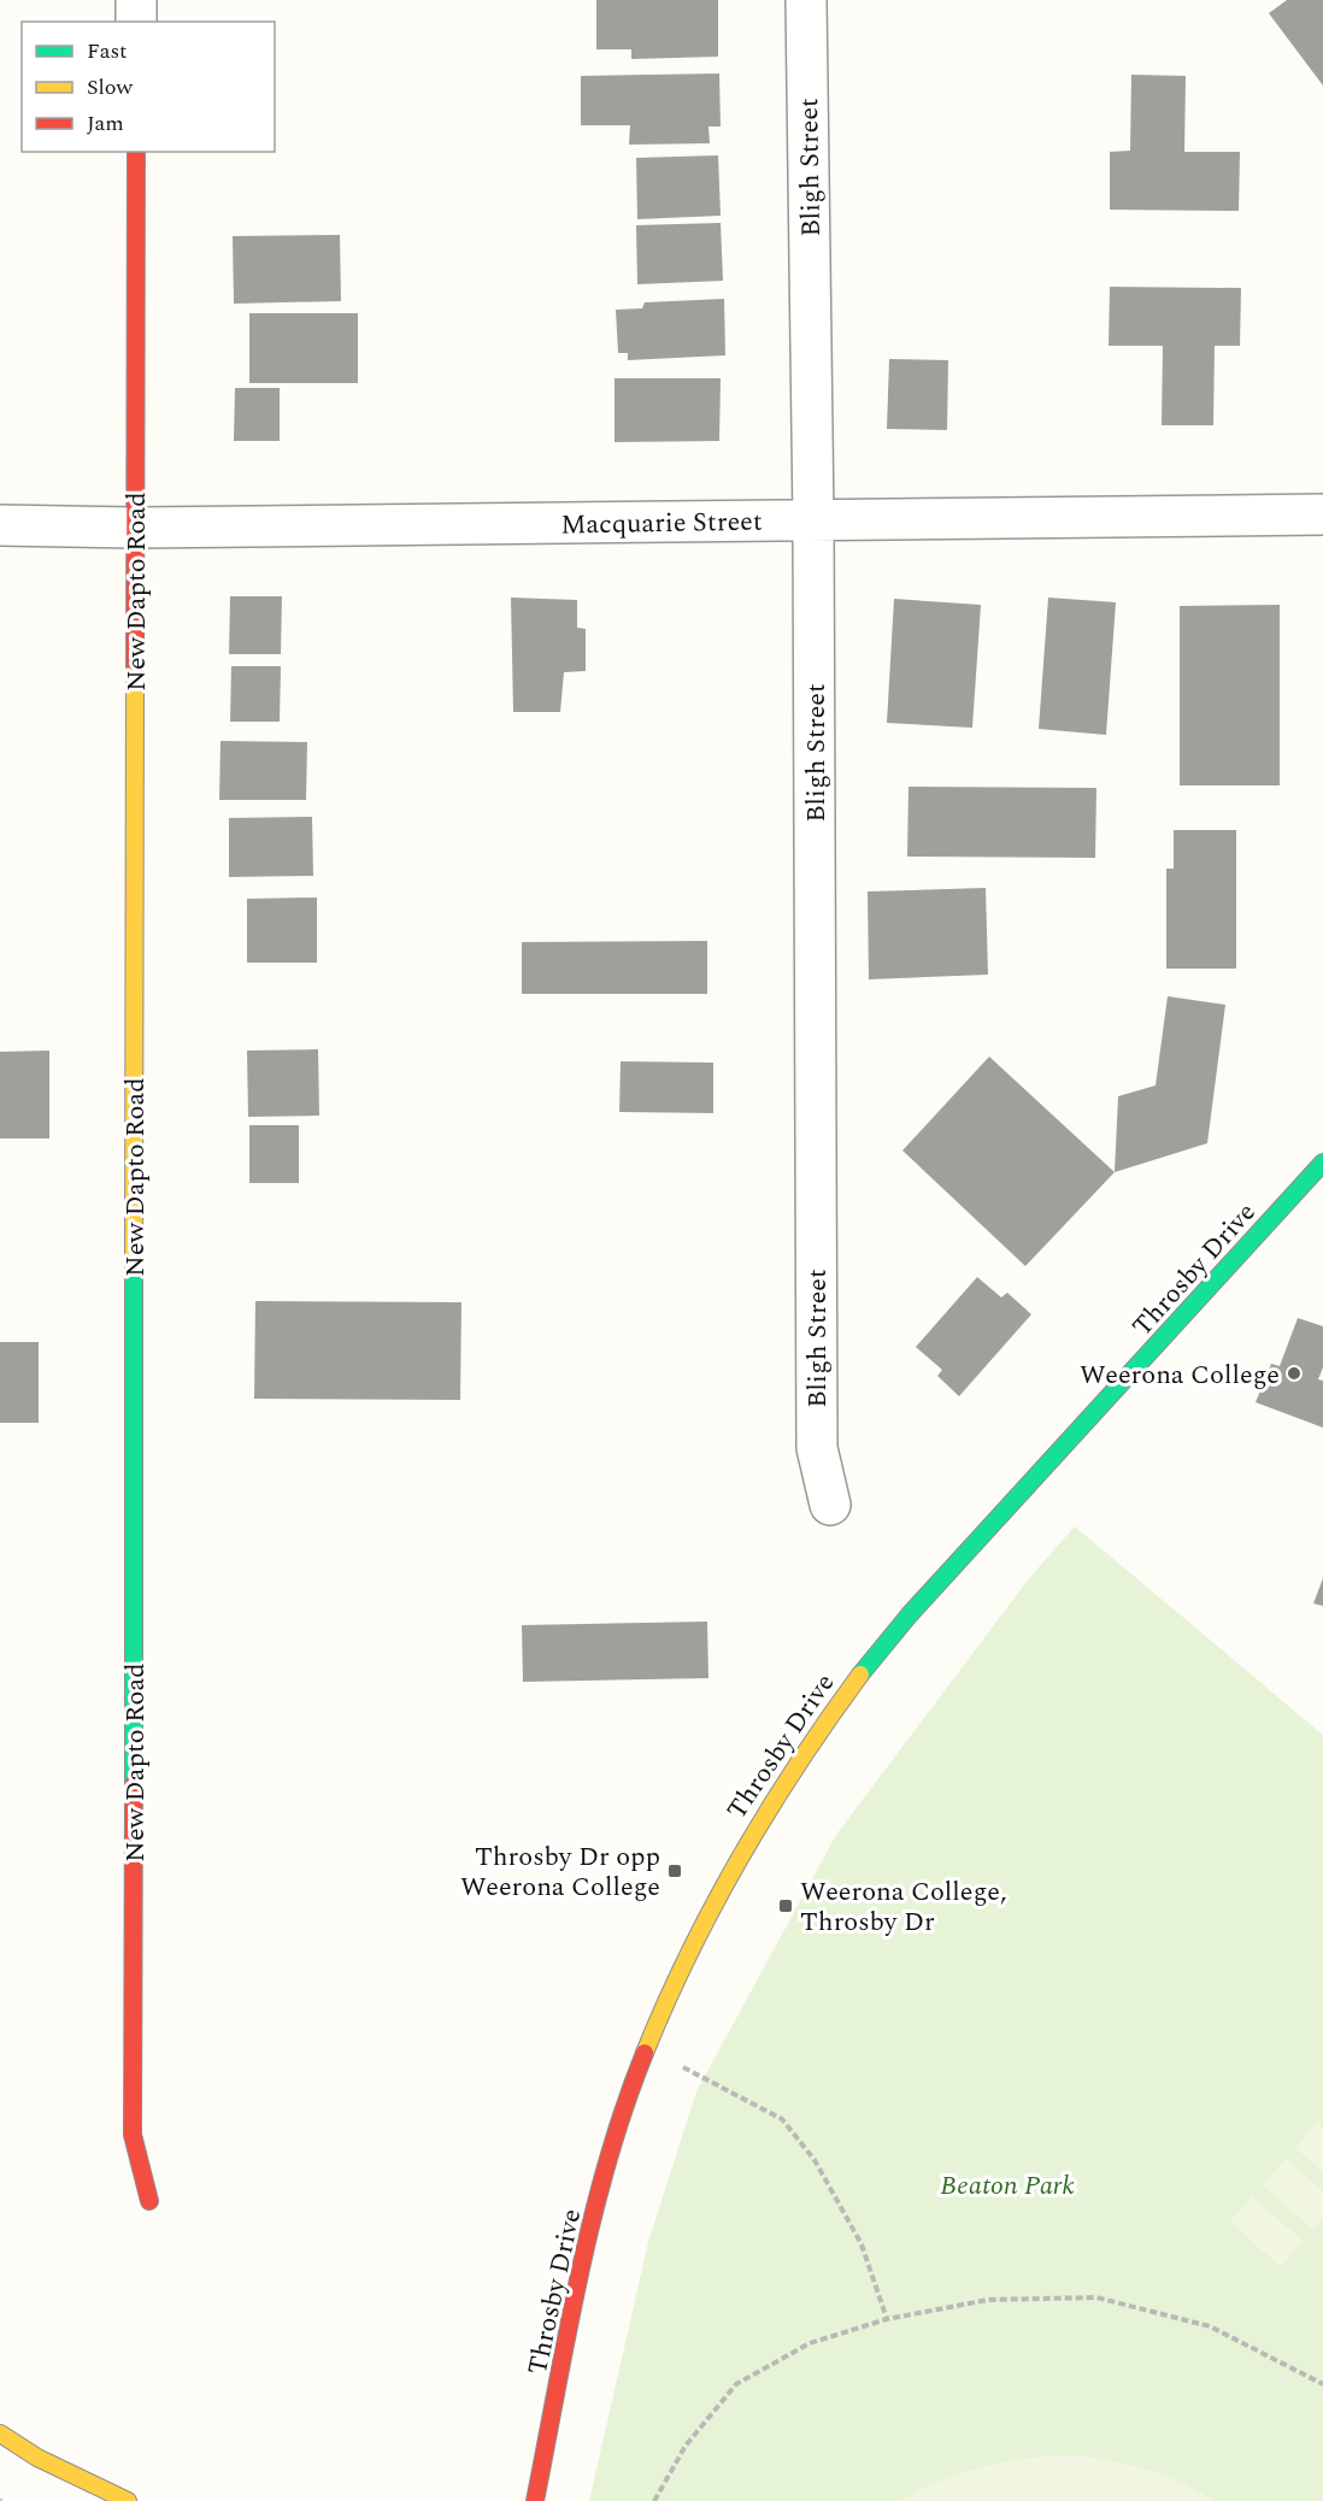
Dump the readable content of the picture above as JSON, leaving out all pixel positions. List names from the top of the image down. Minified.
{"streets":{"street":["Bligh Street","Macquarie Street","New Dapto Road","Throsby Drive"]},"crossings":[["Bligh Street","Macquarie Street"],["Macquarie Street","New Dapto Road"]],"parks":["Beaton Park"],"places":{"other":["Weerona College"],"transit":["Throsby Dr opp Weerona College","Weerona College, Throsby Dr"]},"legend":["Fast","Slow","Jam"]}
